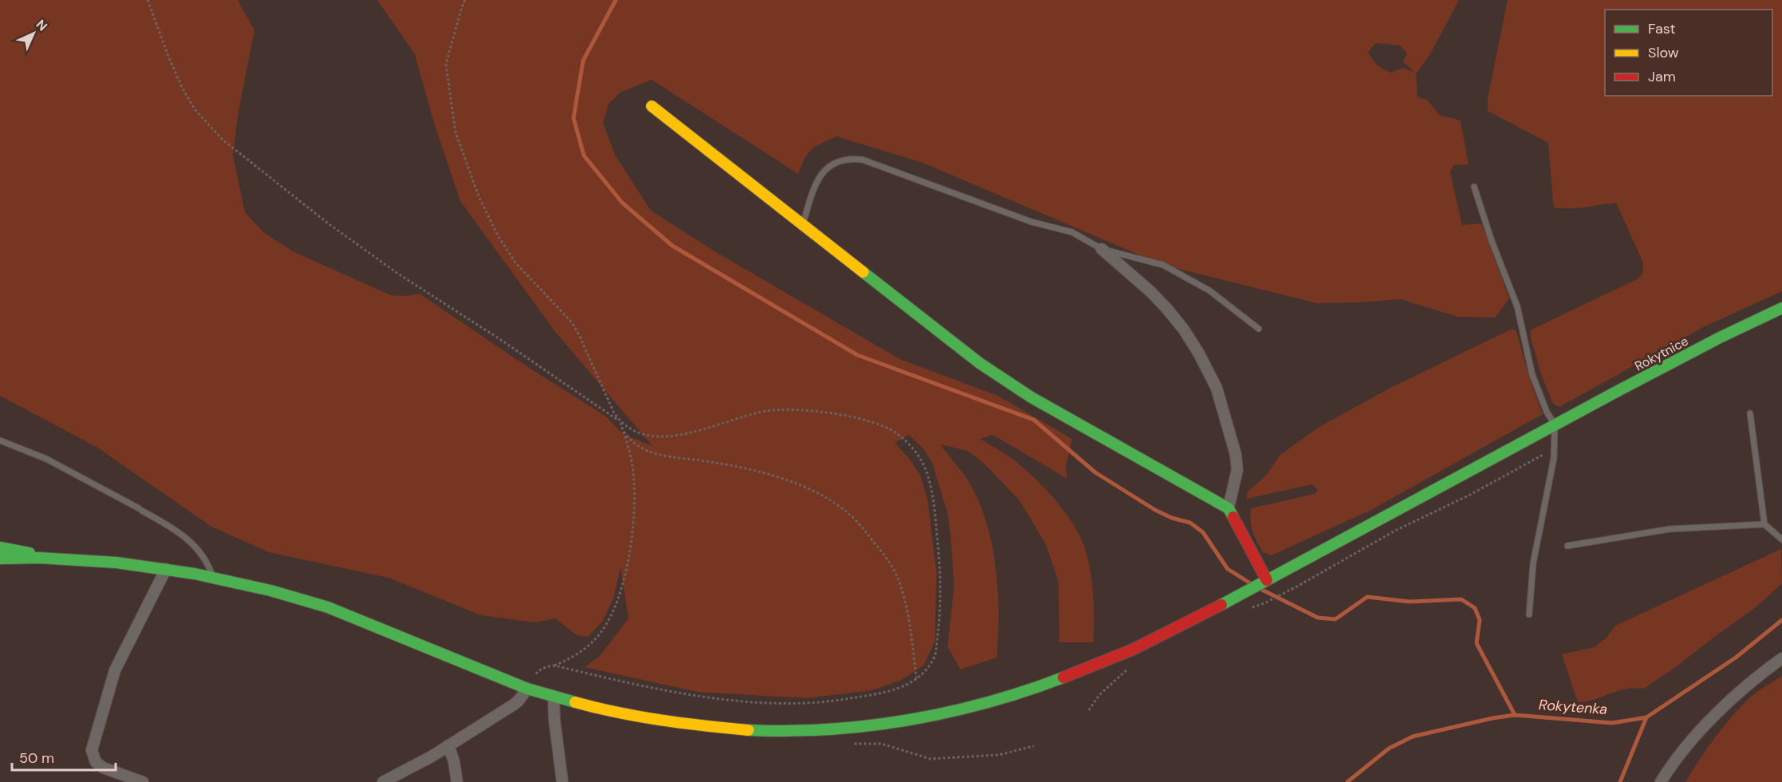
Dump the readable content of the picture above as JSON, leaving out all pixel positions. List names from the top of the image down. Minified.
{"streets":{"main road":["Rokytnice"]},"water":["Rokytenka"],"legend":["Fast","Slow","Jam"],"scale_bar":"50 m","north":"top right"}
